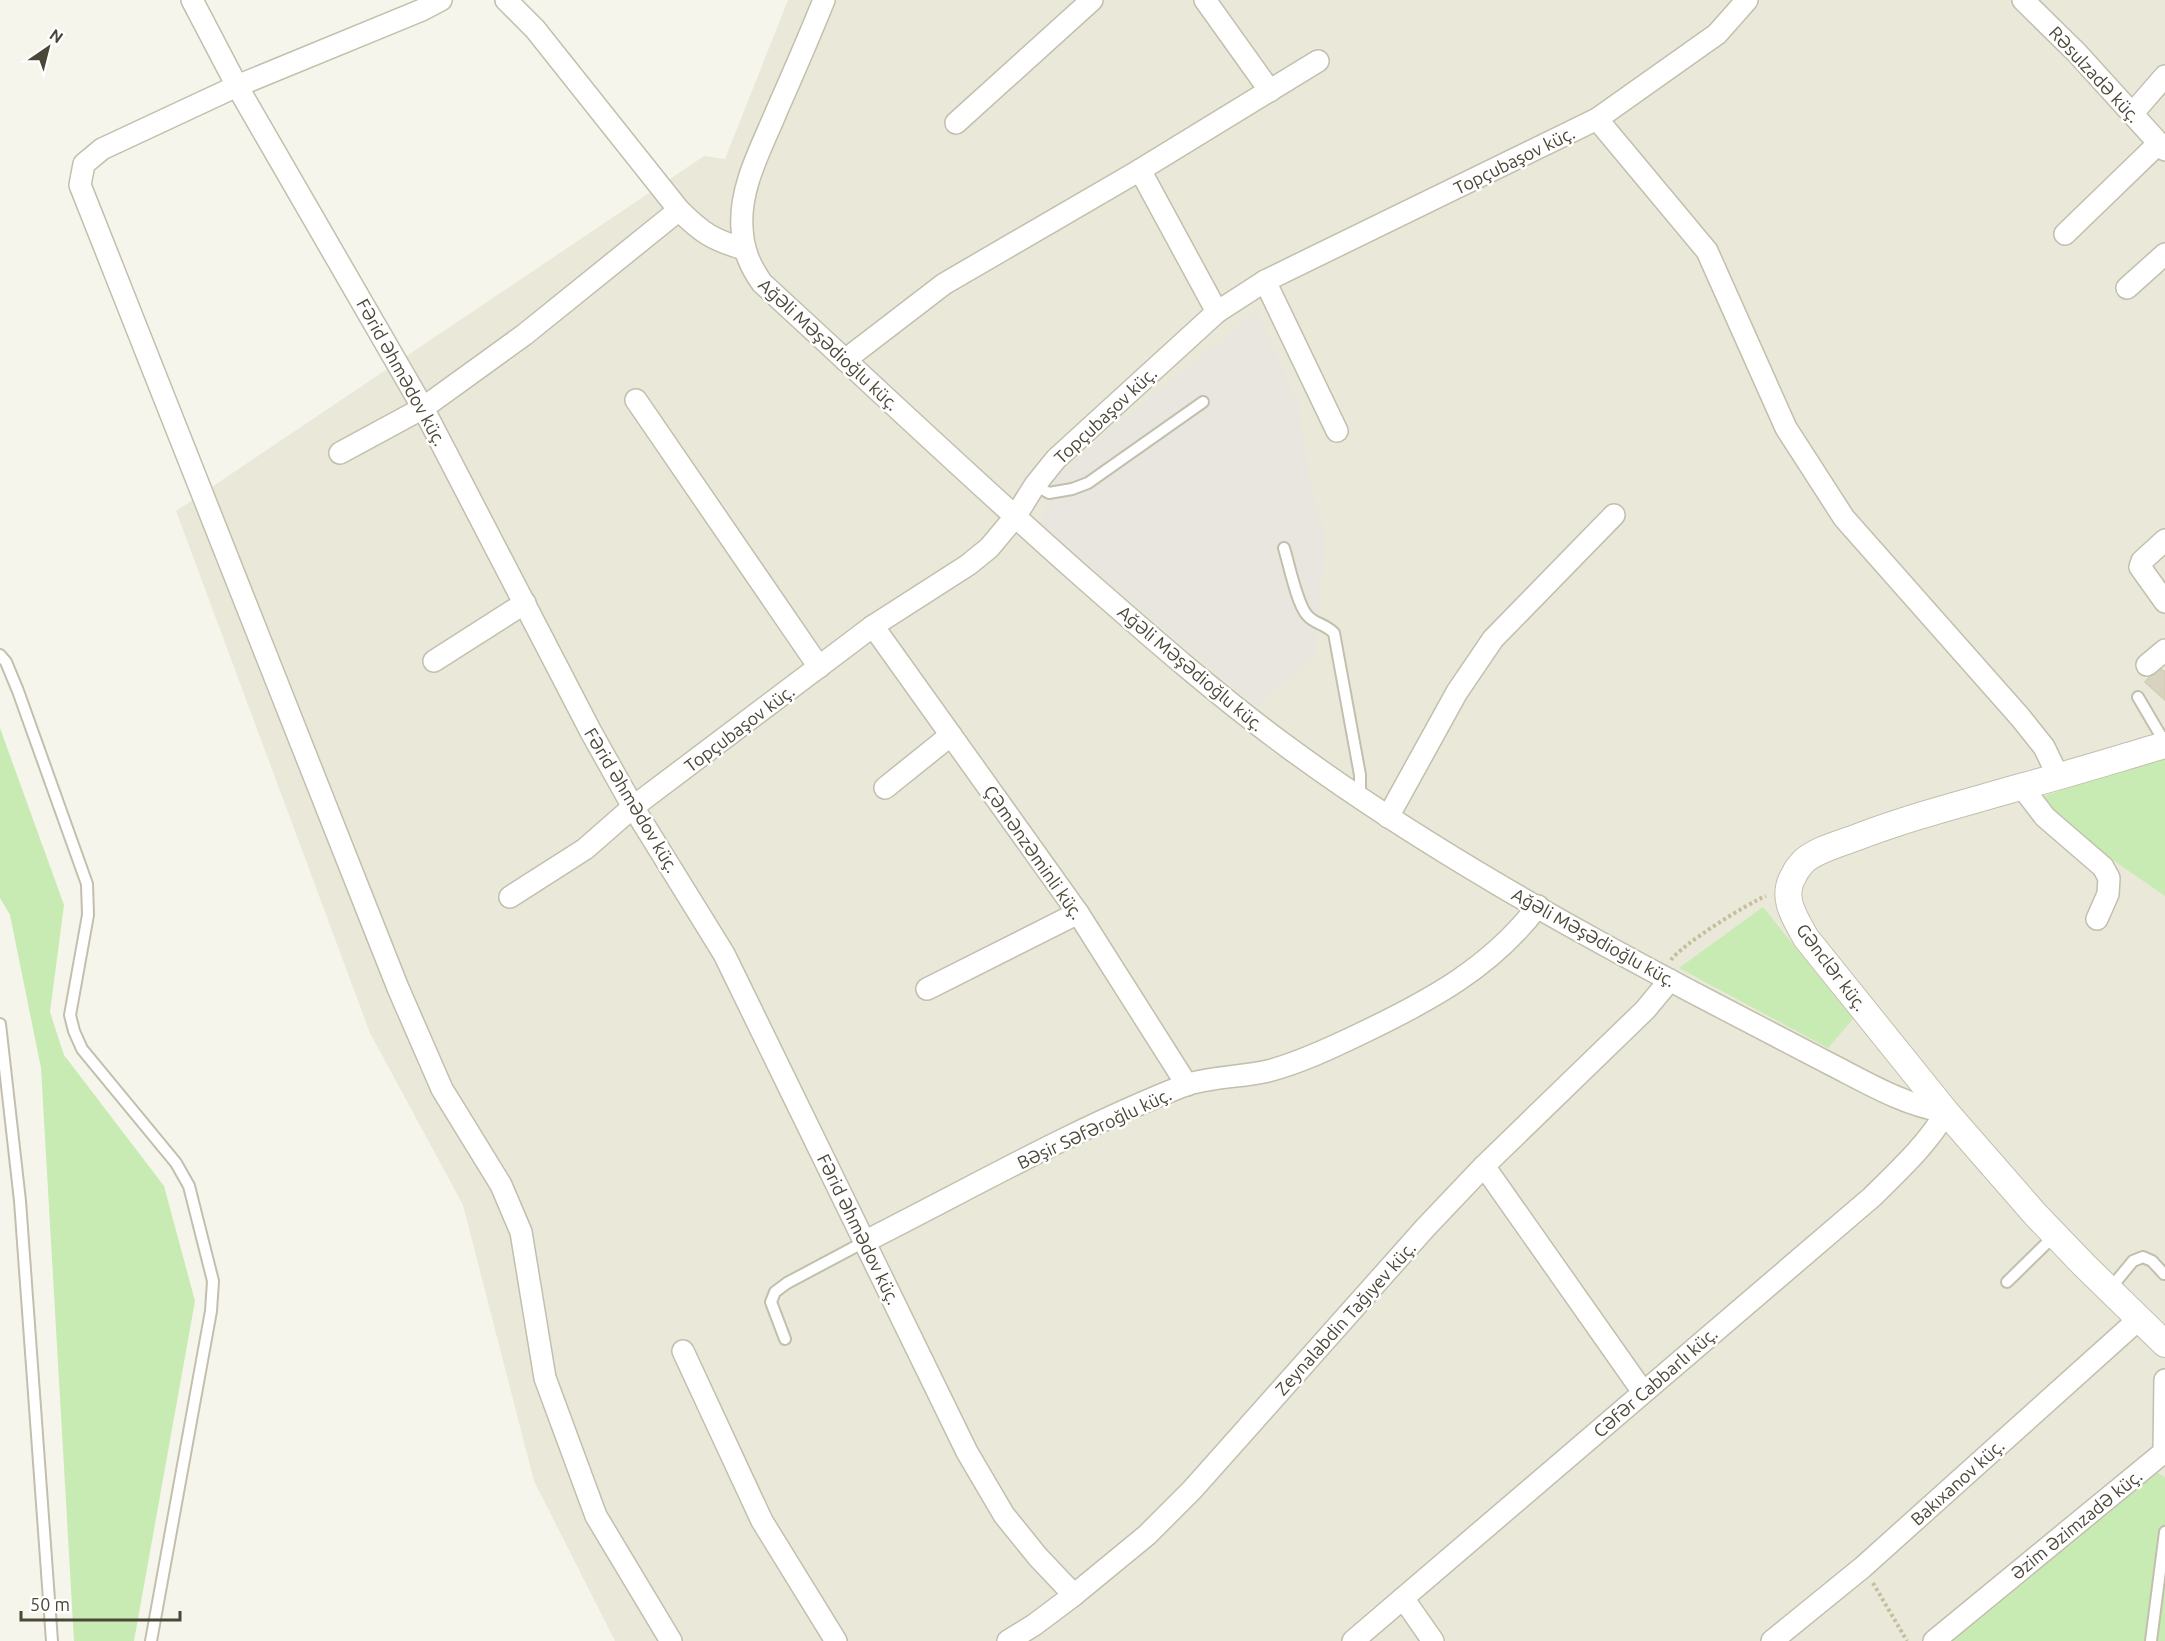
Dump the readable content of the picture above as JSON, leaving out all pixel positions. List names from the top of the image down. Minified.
{"streets":{"street":["Rəsulzadə küç.","Topçubaşov küç.","Ağəli Məşədioğlu küç.","Fərid Əhmədov küç.","Çəmənzəminli küç.","Gənclər küç.","Bəşir Səfəroğlu küç.","Zeynalabdin Tağıyev küç.","Cəfər Cabbarlı küç.","Bakıxanov küç.","Əzim Əzimzadə küç."]},"crossings":[["Topçubaşov küç.","Ağəli Məşədioğlu küç."],["Topçubaşov küç.","Fərid Əhmədov küç."],["Topçubaşov küç.","Çəmənzəminli küç."],["Ağəli Məşədioğlu küç.","Gənclər küç."],["Ağəli Məşədioğlu küç.","Bəşir Səfəroğlu küç."],["Ağəli Məşədioğlu küç.","Zeynalabdin Tağıyev küç."],["Ağəli Məşədioğlu küç.","Cəfər Cabbarlı küç."],["Fərid Əhmədov küç.","Bəşir Səfəroğlu küç."],["Fərid Əhmədov küç.","Zeynalabdin Tağıyev küç."],["Çəmənzəminli küç.","Bəşir Səfəroğlu küç."],["Gənclər küç.","Cəfər Cabbarlı küç."],["Gənclər küç.","Bakıxanov küç."]],"scale_bar":"50 m","north":"top right"}
